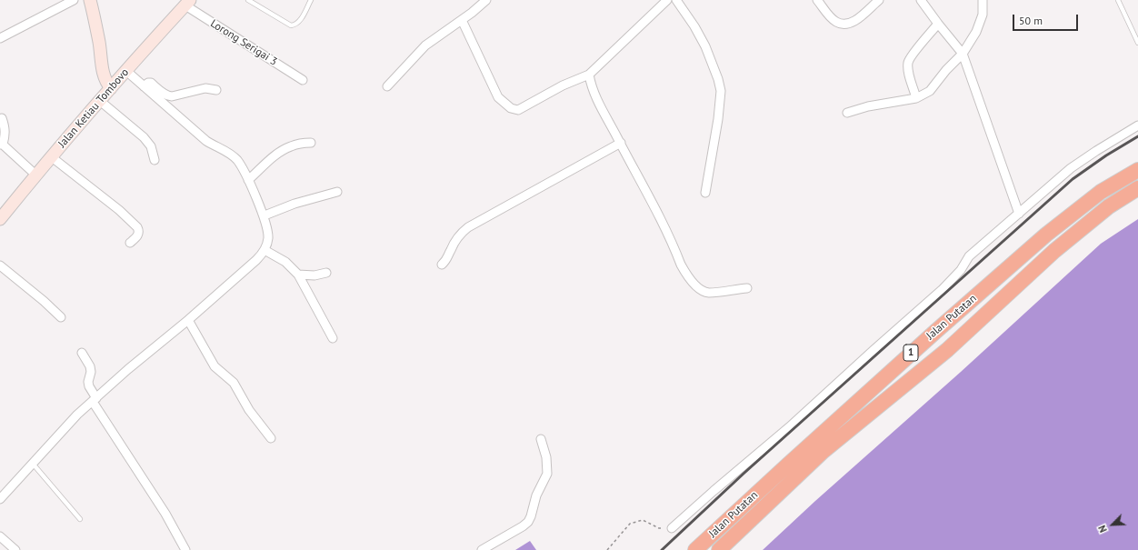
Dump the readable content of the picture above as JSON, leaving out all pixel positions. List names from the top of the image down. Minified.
{"streets":{"highway":["Jalan Putatan","1"],"street":["Lorong Serigai 3","Jalan Ketiau Tombovo"]},"crossings":[["Lorong Serigai 3","Jalan Ketiau Tombovo"]],"scale_bar":"50 m","north":"bottom left"}
